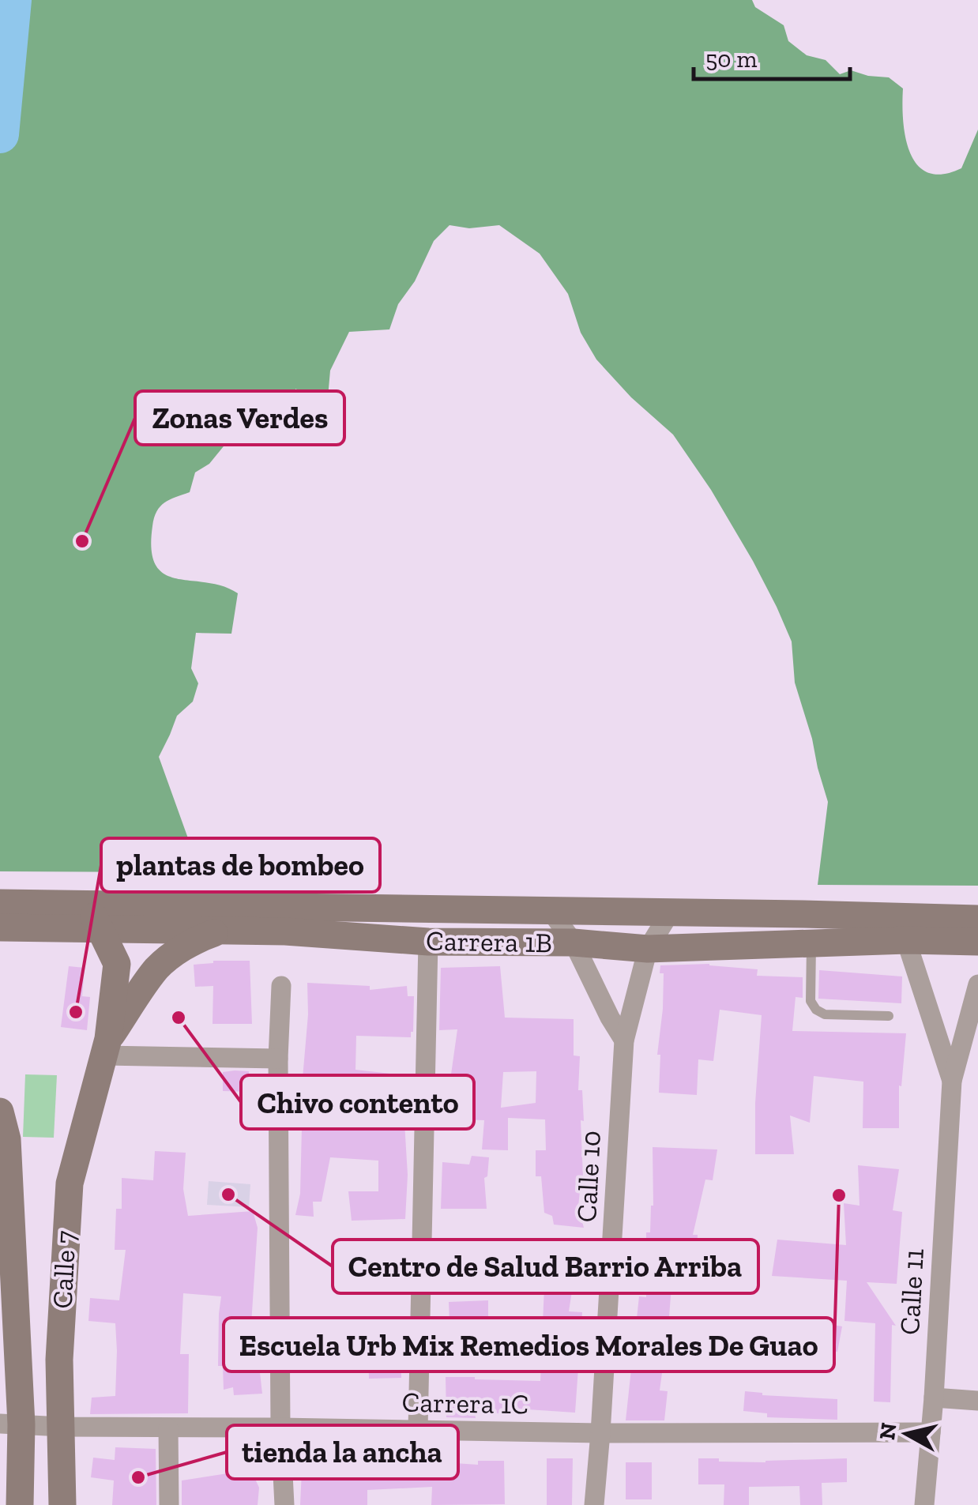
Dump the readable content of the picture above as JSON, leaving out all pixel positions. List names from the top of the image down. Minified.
{"streets":{"street":["Carrera 1B","Calle 10","Calle 7","Calle 11","Carrera 1C"]},"crossings":[["Carrera 1B","Calle 10"],["Calle 10","Carrera 1C"],["Calle 7","Carrera 1C"],["Calle 11","Carrera 1C"]],"places":["Zonas Verdes","plantas de bombeo","Chivo contento","Centro de Salud Barrio Arriba","Escuela Urb Mix Remedios Morales De Guao","tienda la ancha"],"scale_bar":"50 m","north":"left"}
